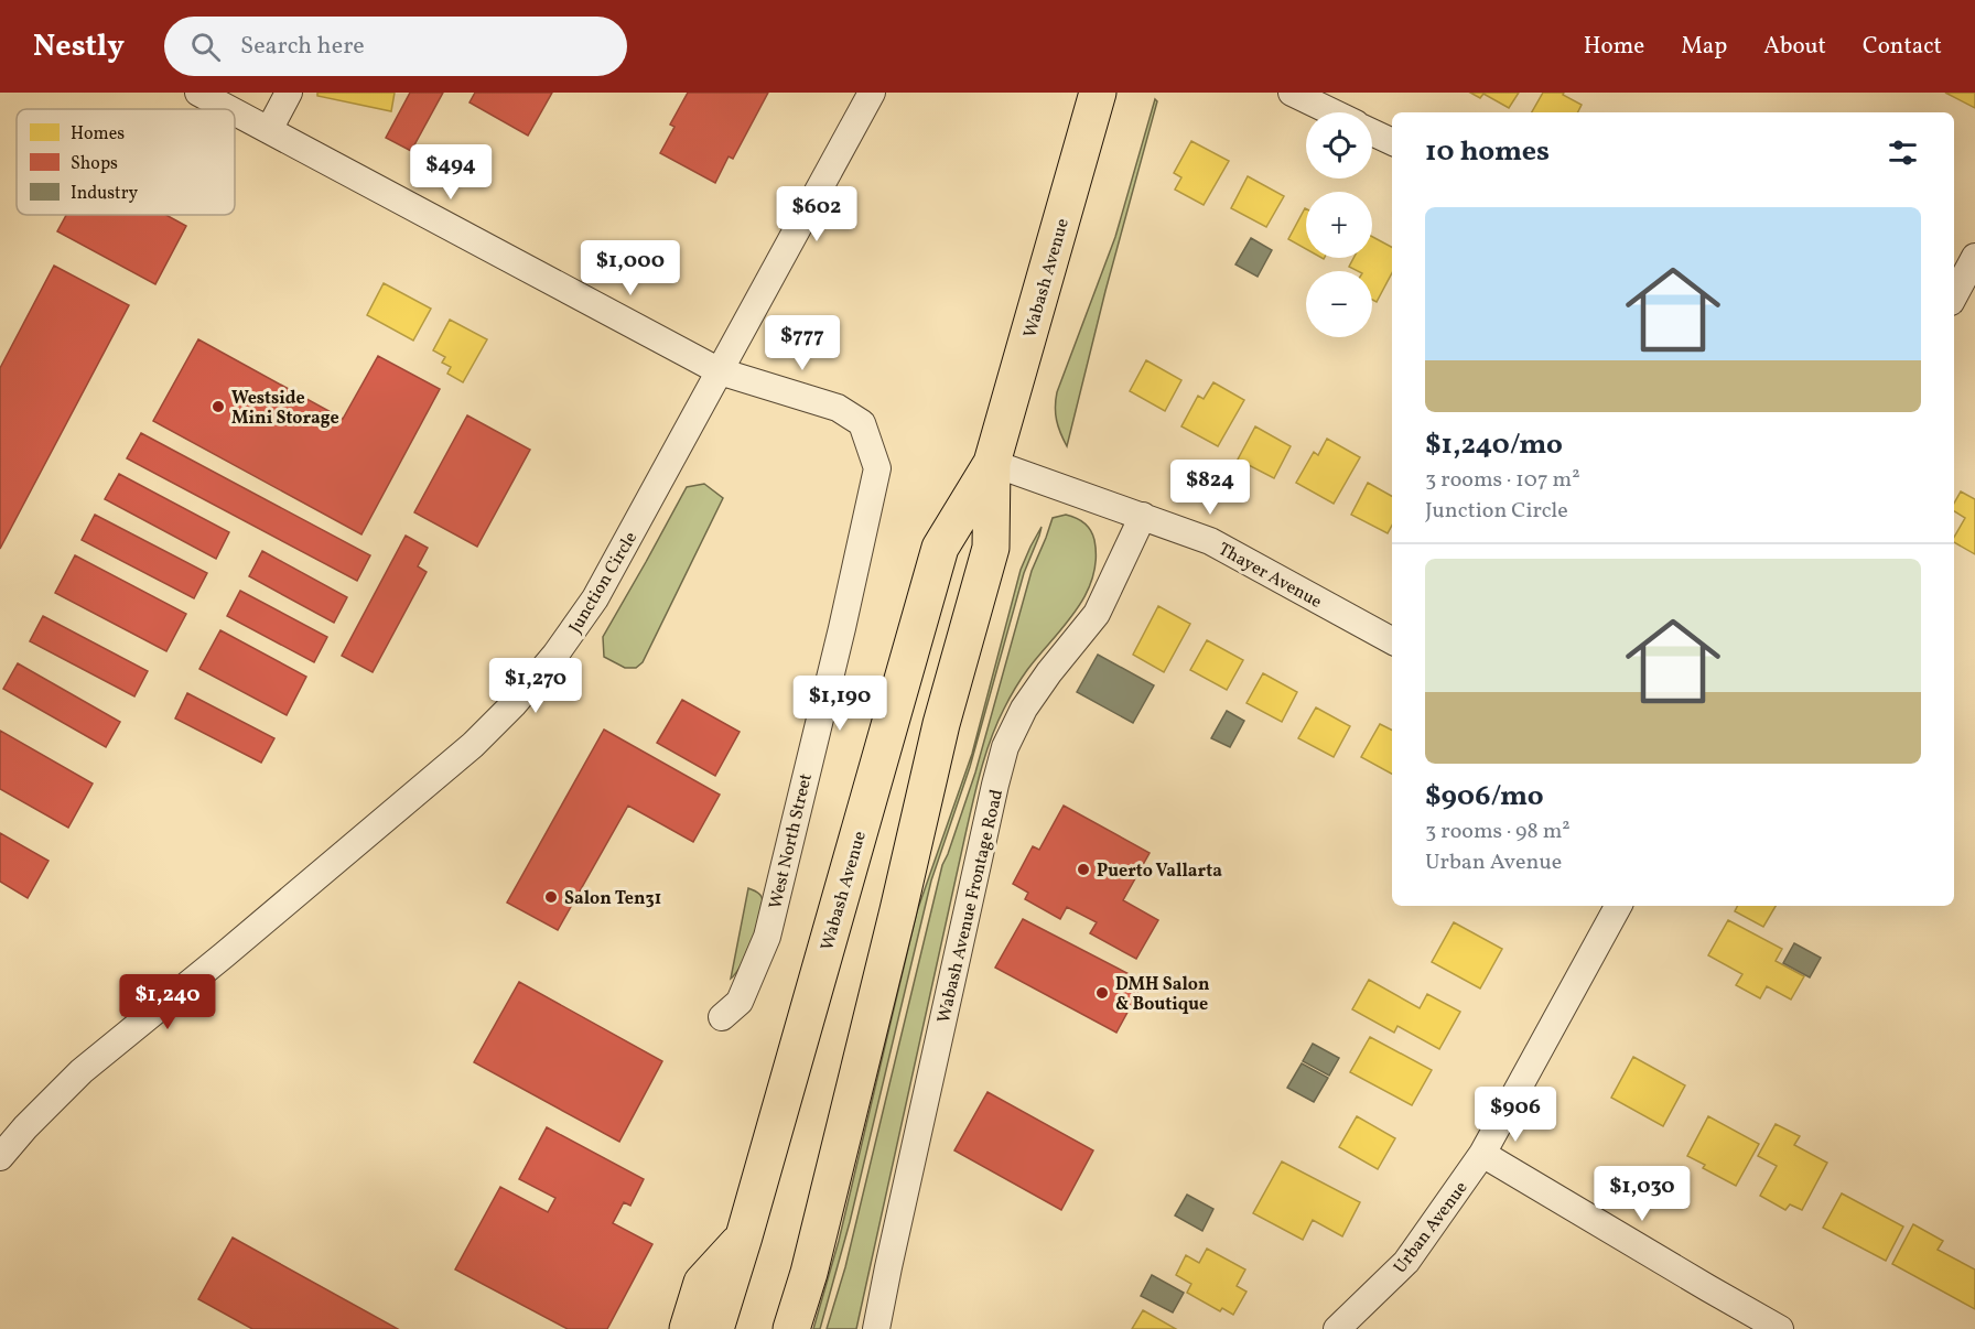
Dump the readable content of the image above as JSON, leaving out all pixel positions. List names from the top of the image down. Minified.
{"streets":{"main road":["Wabash Avenue"],"street":["Thayer Avenue","Junction Circle","West North Street","Wabash Avenue Frontage Road","Urban Avenue"]},"crossings":[["Wabash Avenue","Thayer Avenue"],["Thayer Avenue","Wabash Avenue Frontage Road"],["Junction Circle","West North Street"]],"places":["Westside Mini Storage","Puerto Vallarta","Salon Ten31","DMH Salon & Boutique"],"legend":["Homes","Shops","Industry"],"page":{"header":"Nestly","search":"Search here","nav":["Home","Map","About","Contact"],"map_buttons":["+","−"],"heading":"10 homes","price":["$494","$602","$1,000","$777","$824","$1,270","$1,190","$1,240","$906","$1,030"],"list":[{"name":"$1,240/mo","note":"3 rooms · 107 m² · Junction Circle"},{"name":"$906/mo","note":"3 rooms · 98 m² · Urban Avenue"}]}}
